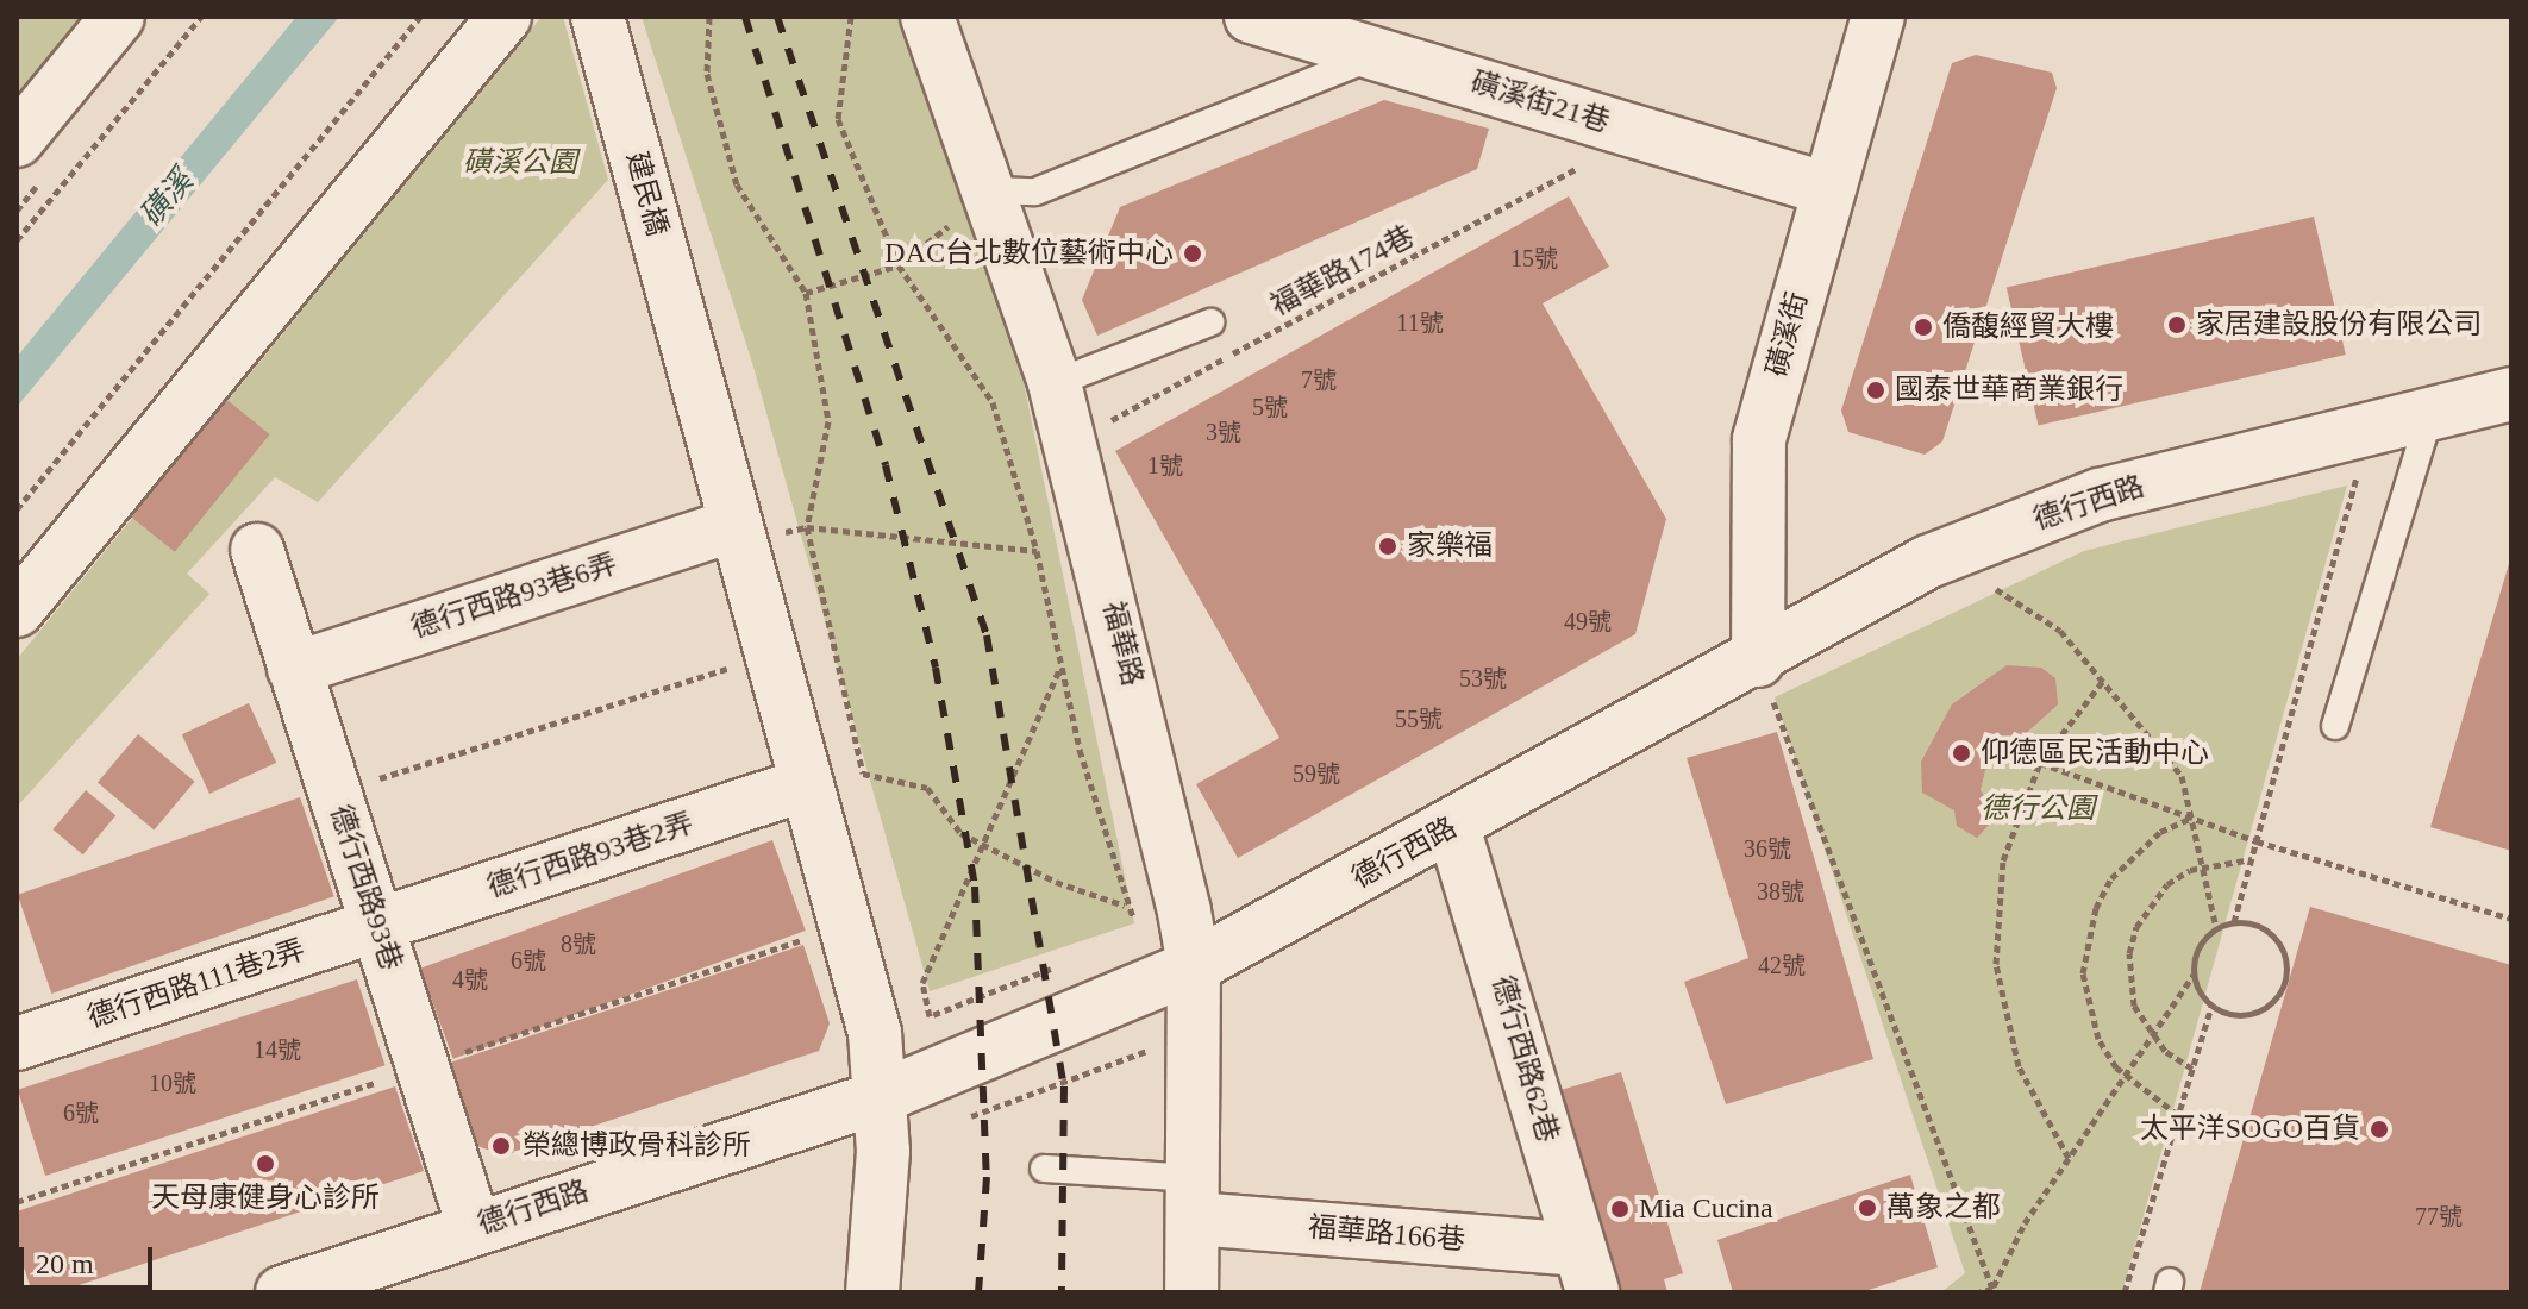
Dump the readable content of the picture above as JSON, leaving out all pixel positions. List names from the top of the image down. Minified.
{"streets":{"street":["磺溪街21巷","建民橋","磺溪街","德行西路","德行西路93巷6弄","福華路","德行西路93巷2弄","德行西路93巷","德行西路111巷2弄","德行西路62巷","福華路166巷"],"path":["福華路174巷"]},"crossings":[["磺溪街21巷","福華路174巷"],["磺溪街21巷","磺溪街"],["建民橋","德行西路93巷6弄"],["福華路174巷","福華路"],["磺溪街","德行西路"],["德行西路","福華路"],["德行西路","德行西路93巷"],["德行西路","德行西路62巷"],["德行西路93巷6弄","德行西路93巷"],["福華路","福華路166巷"],["德行西路93巷2弄","德行西路93巷"],["德行西路93巷2弄","德行西路111巷2弄"],["德行西路93巷","德行西路111巷2弄"],["德行西路62巷","福華路166巷"]],"water":["磺溪"],"parks":["磺溪公園","德行公園"],"places":["DAC台北數位藝術中心","家居建設股份有限公司","僑馥經貿大樓","國泰世華商業銀行","家樂福","仰德區民活動中心","太平洋SOGO百貨","榮總博政骨科診所","天母康健身心診所","萬象之都","Mia Cucina"],"house_numbers":["15號","11號","7號","5號","3號","1號","49號","53號","55號","59號","36號","38號","8號","6號","42號","4號","14號","10號","6號","77號"],"scale_bar":"20 m"}
